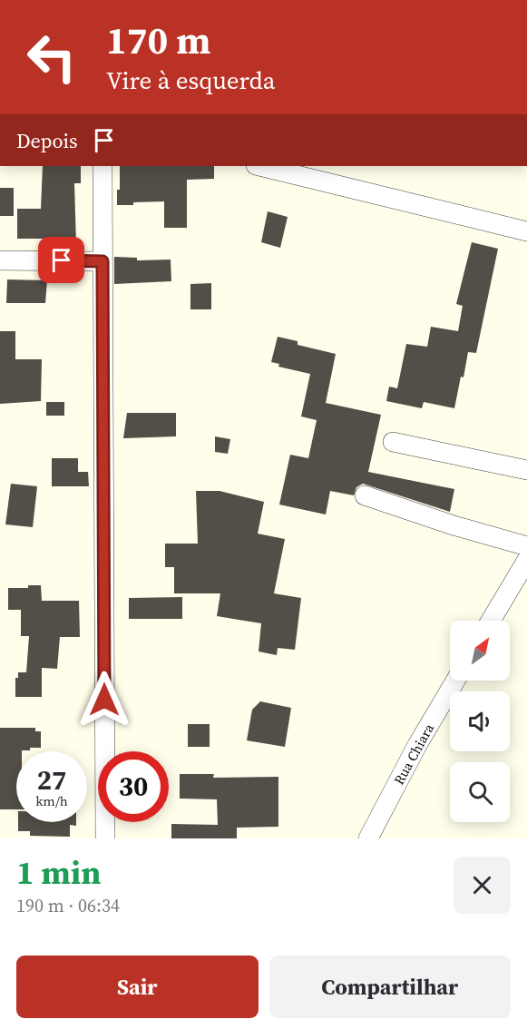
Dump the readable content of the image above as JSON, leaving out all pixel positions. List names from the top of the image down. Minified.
{"streets":{"street":["Rua Chiara"]},"north":"top right","page":{"turn":["170 m","Vire à esquerda"],"then":"Depois","speed":"27 km/h","limit":"30","heading":["1 min","190 m · 06:34"],"buttons":["Sair","Compartilhar"]}}
